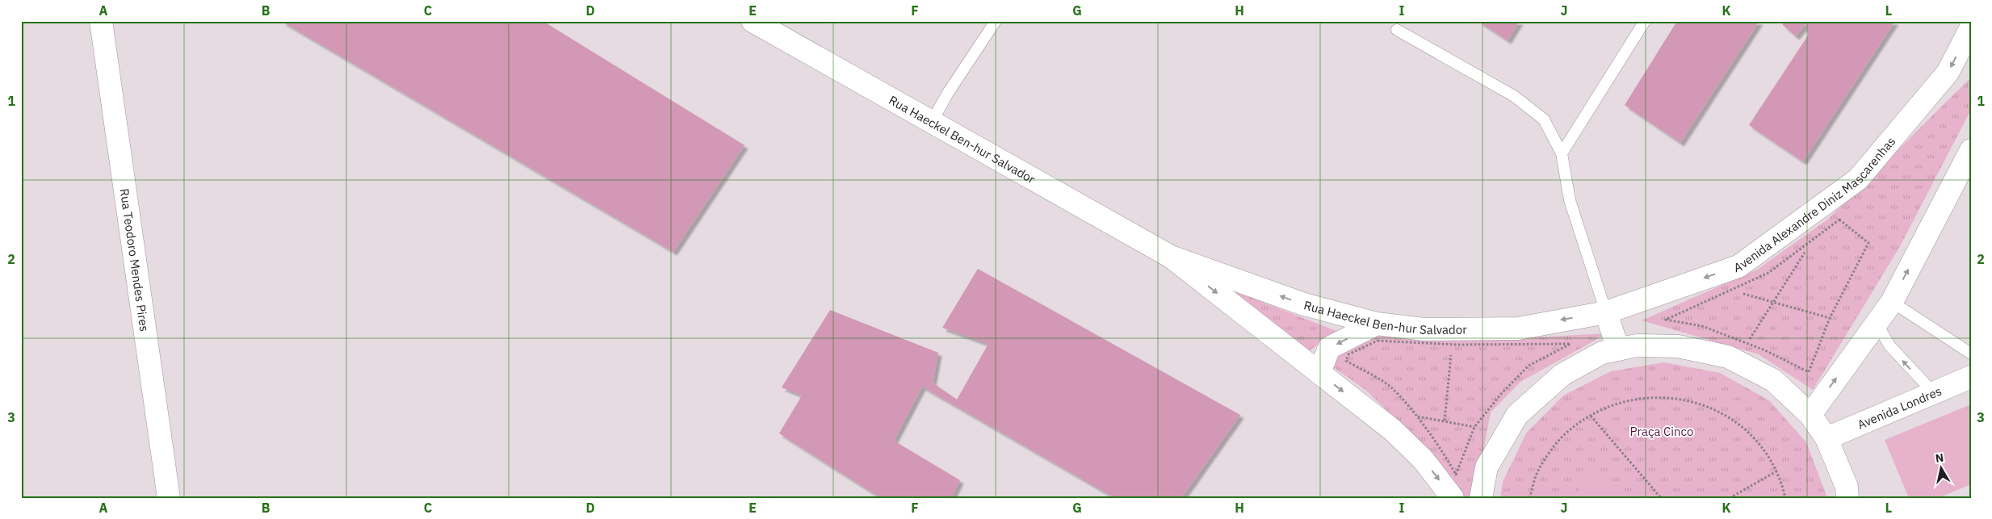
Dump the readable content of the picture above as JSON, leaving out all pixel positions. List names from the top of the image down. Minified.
{"streets":{"street":["Rua Haeckel Ben-hur Salvador","Avenida Alexandre Diniz Mascarenhas","Rua Teodoro Mendes Pires","Avenida Londres"]},"crossings":[["Rua Haeckel Ben-hur Salvador","Avenida Alexandre Diniz Mascarenhas"]],"parks":["Praça Cinco"],"north":"top","grid":{"columns":["A","B","C","D","E","F","G","H","I","J","K","L"],"rows":["1","2","3"]}}
